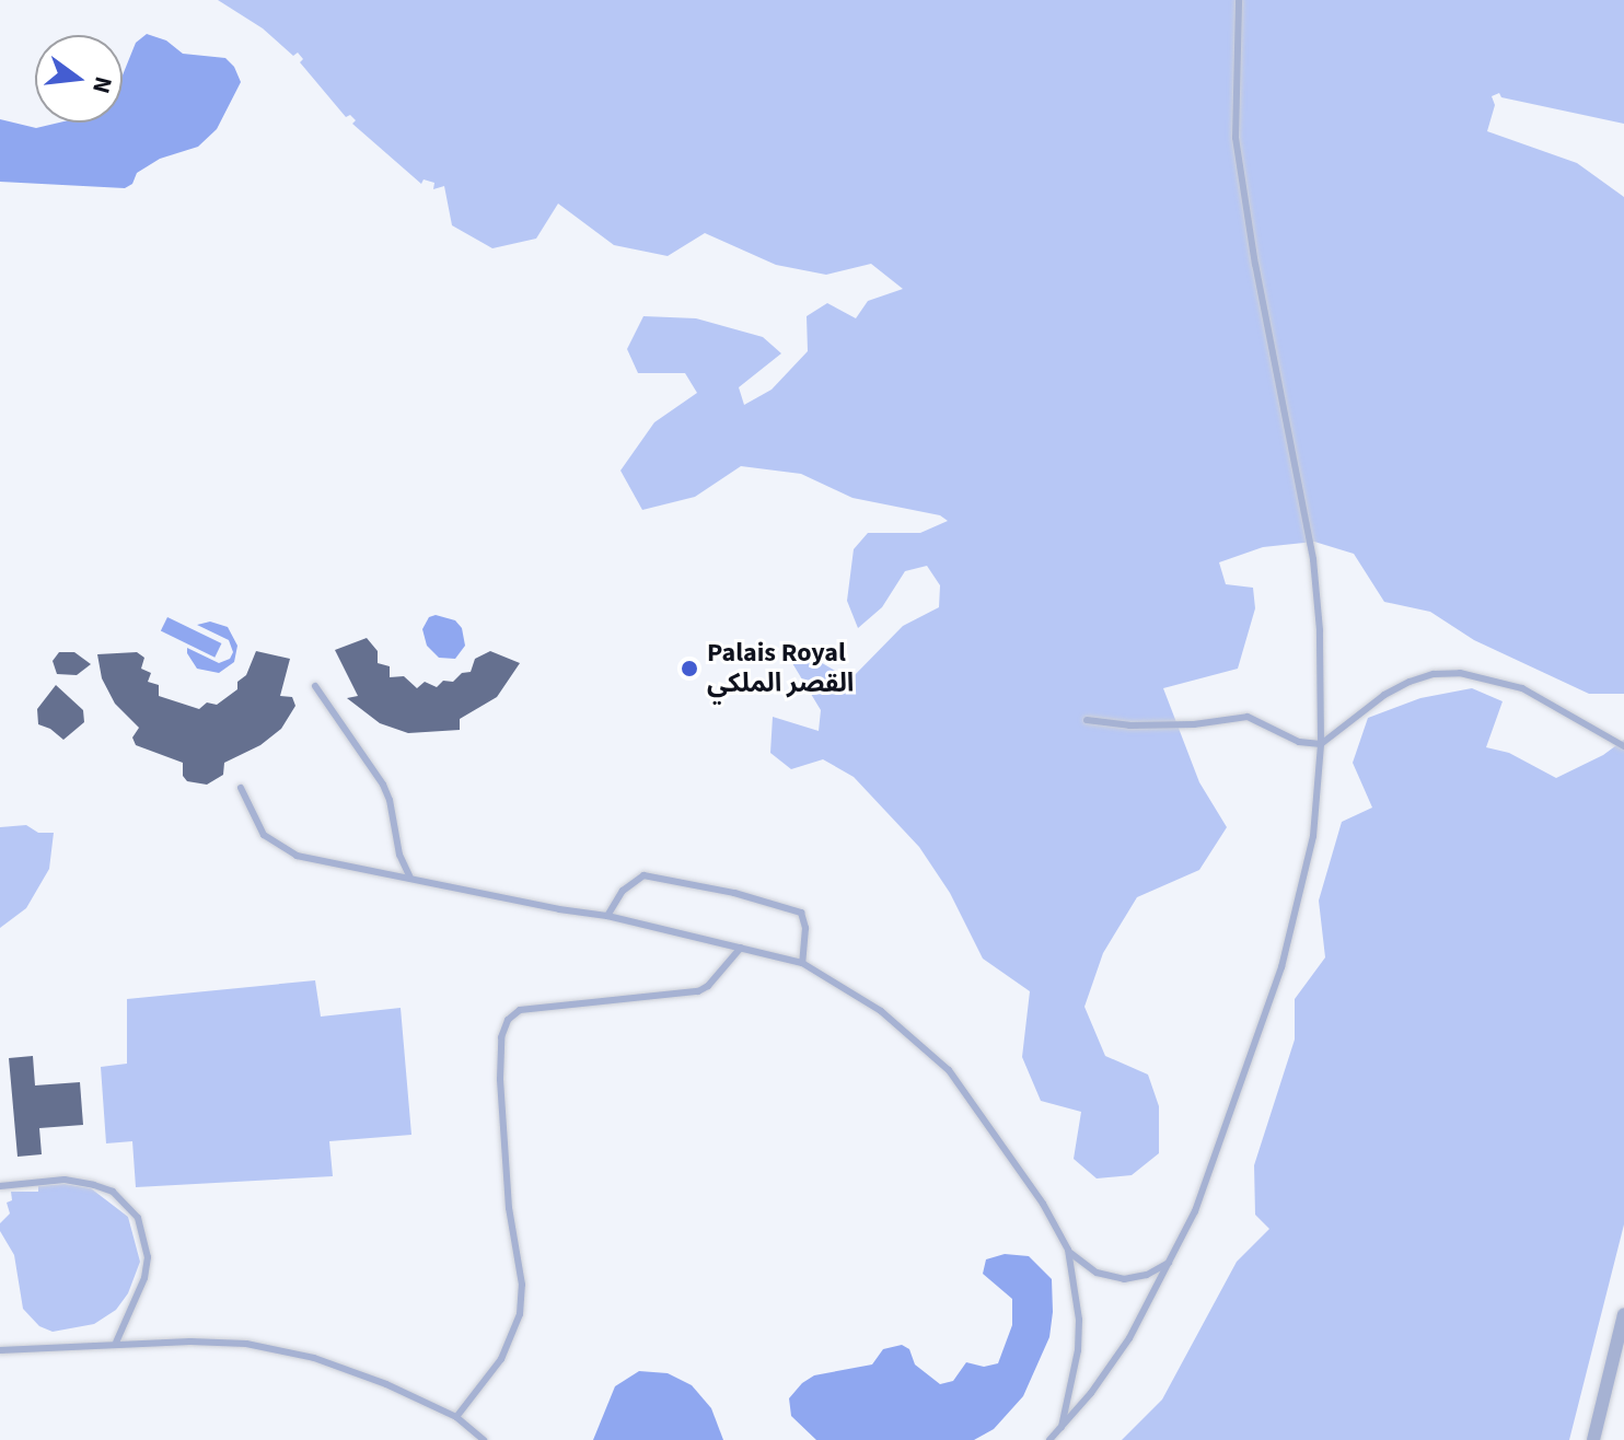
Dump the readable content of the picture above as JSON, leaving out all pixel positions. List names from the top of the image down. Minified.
{"places":["Palais Royal القصر الملكي"],"north":"right"}
